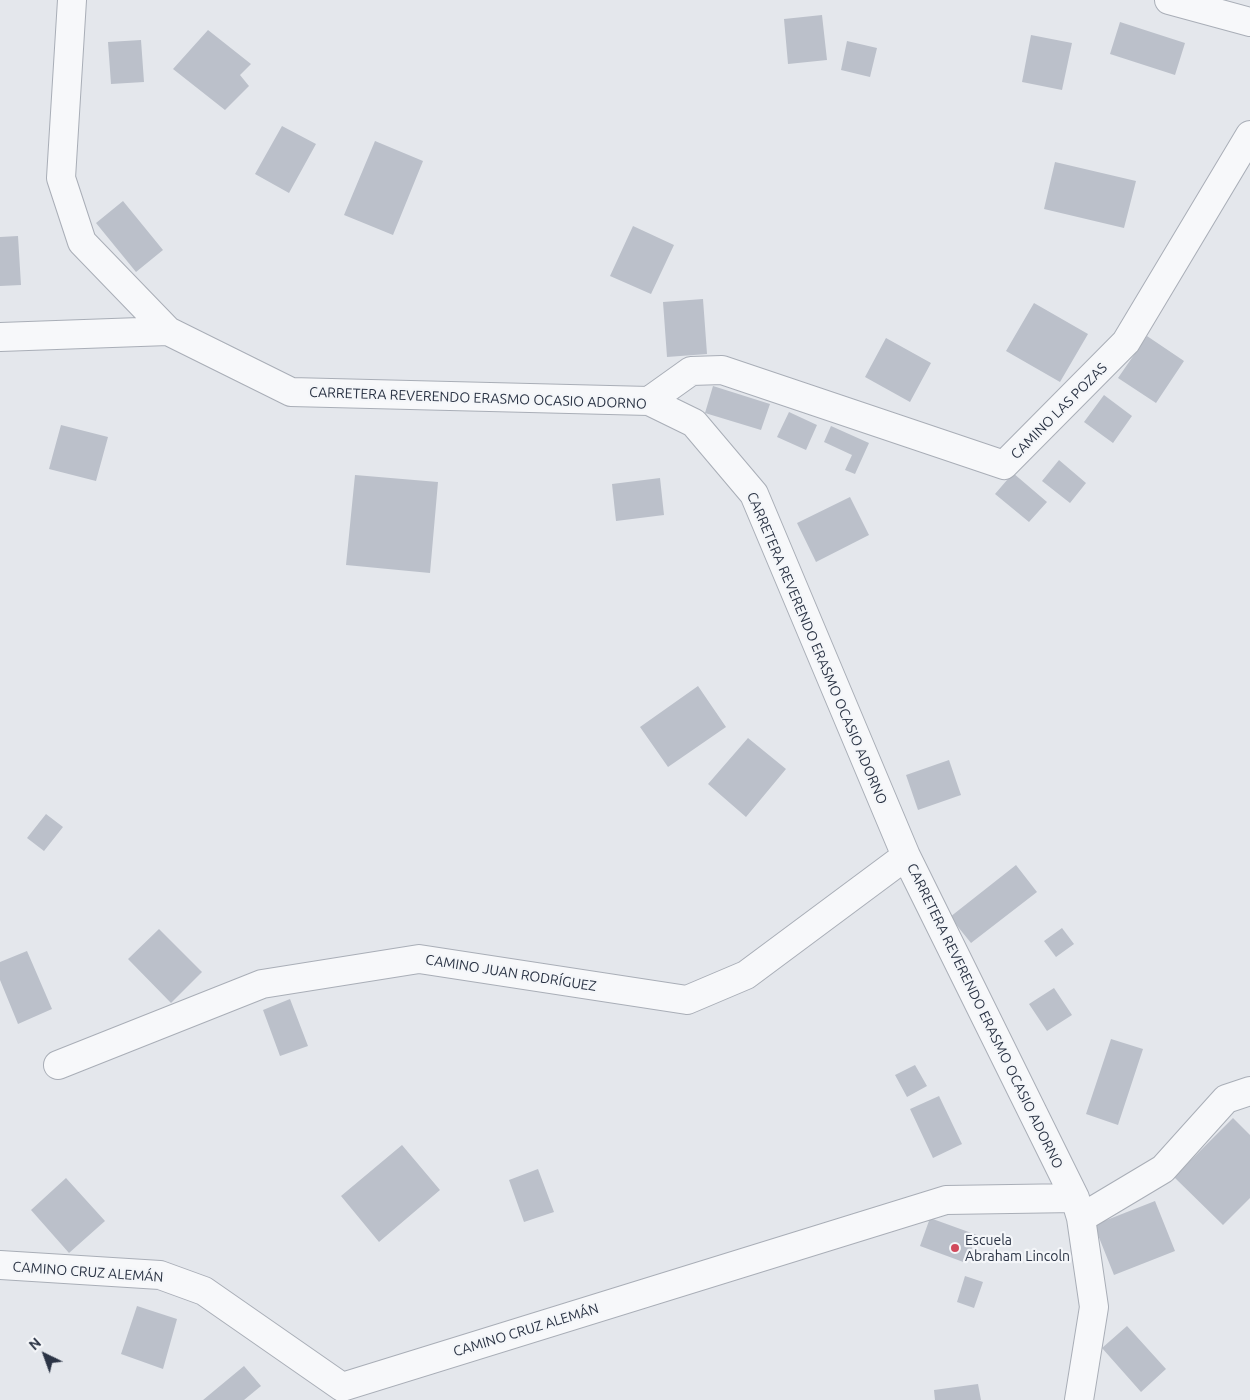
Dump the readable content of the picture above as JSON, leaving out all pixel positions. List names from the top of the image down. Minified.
{"streets":{"street":["CARRETERA REVERENDO ERASMO OCASIO ADORNO","CAMINO LAS POZAS","CAMINO JUAN RODRÍGUEZ","CAMINO CRUZ ALEMÁN"]},"crossings":[["CARRETERA REVERENDO ERASMO OCASIO ADORNO","CAMINO LAS POZAS"],["CARRETERA REVERENDO ERASMO OCASIO ADORNO","CAMINO JUAN RODRÍGUEZ"],["CARRETERA REVERENDO ERASMO OCASIO ADORNO","CAMINO CRUZ ALEMÁN"]],"places":["Escuela Abraham Lincoln"],"north":"top left"}
